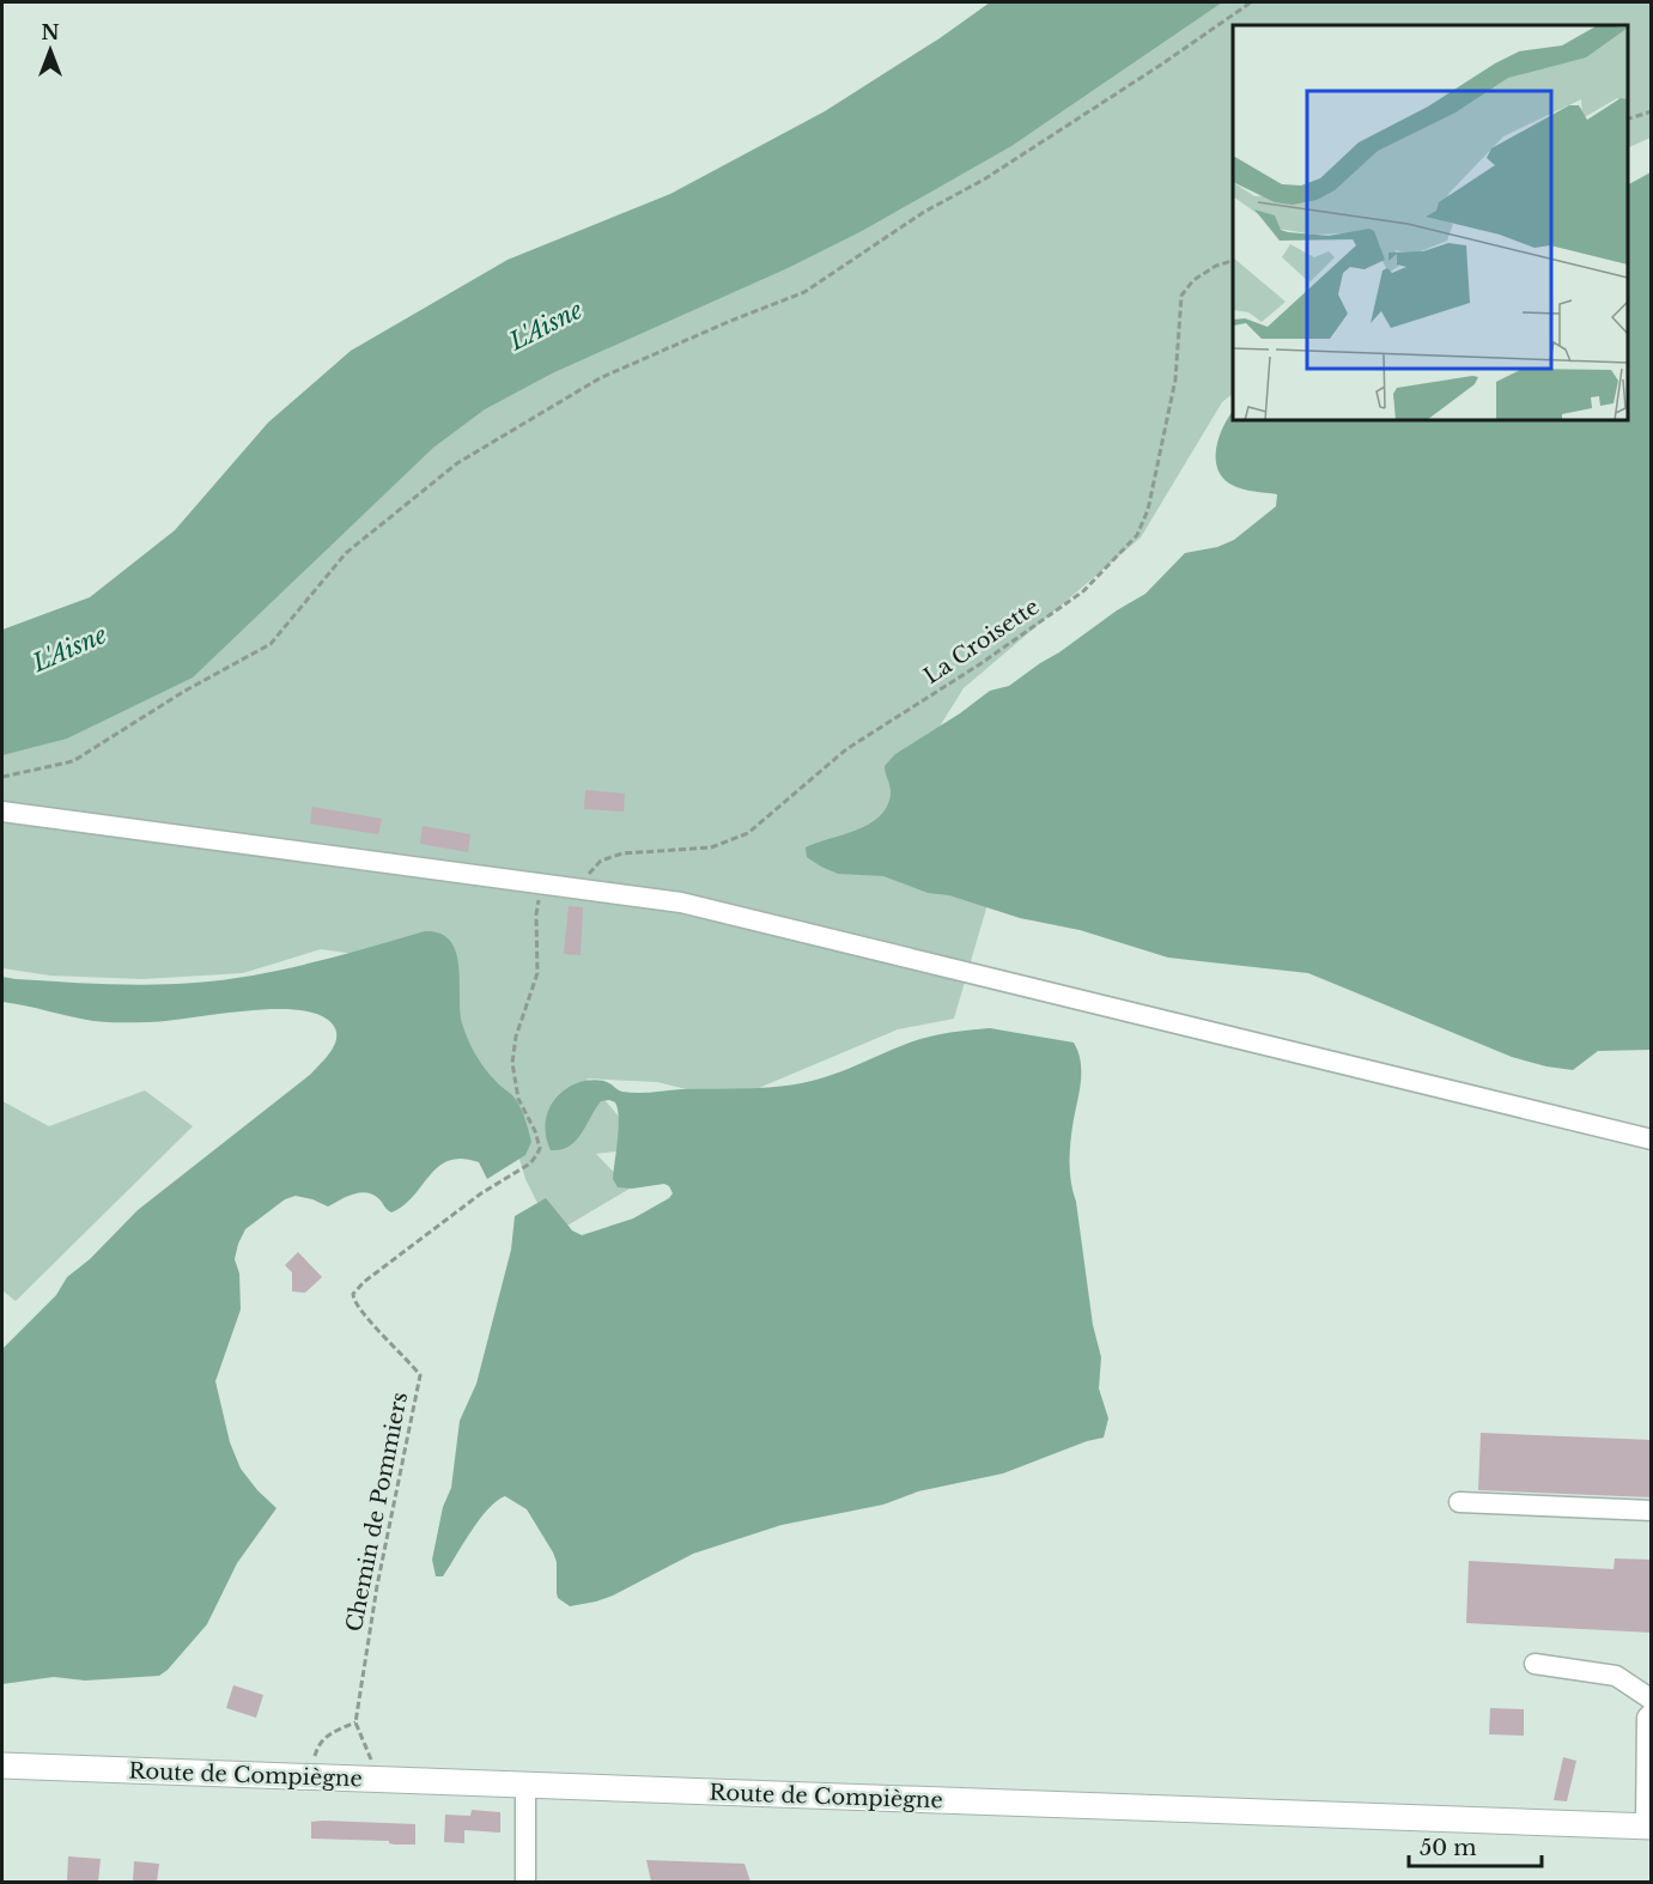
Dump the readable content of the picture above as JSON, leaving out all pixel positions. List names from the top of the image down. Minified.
{"streets":{"main road":["Route de Compiègne"],"path":["La Croisette","Chemin de Pommiers"]},"crossings":[["La Croisette","Chemin de Pommiers"]],"water":["L'Aisne"],"scale_bar":"50 m","north":"top"}
